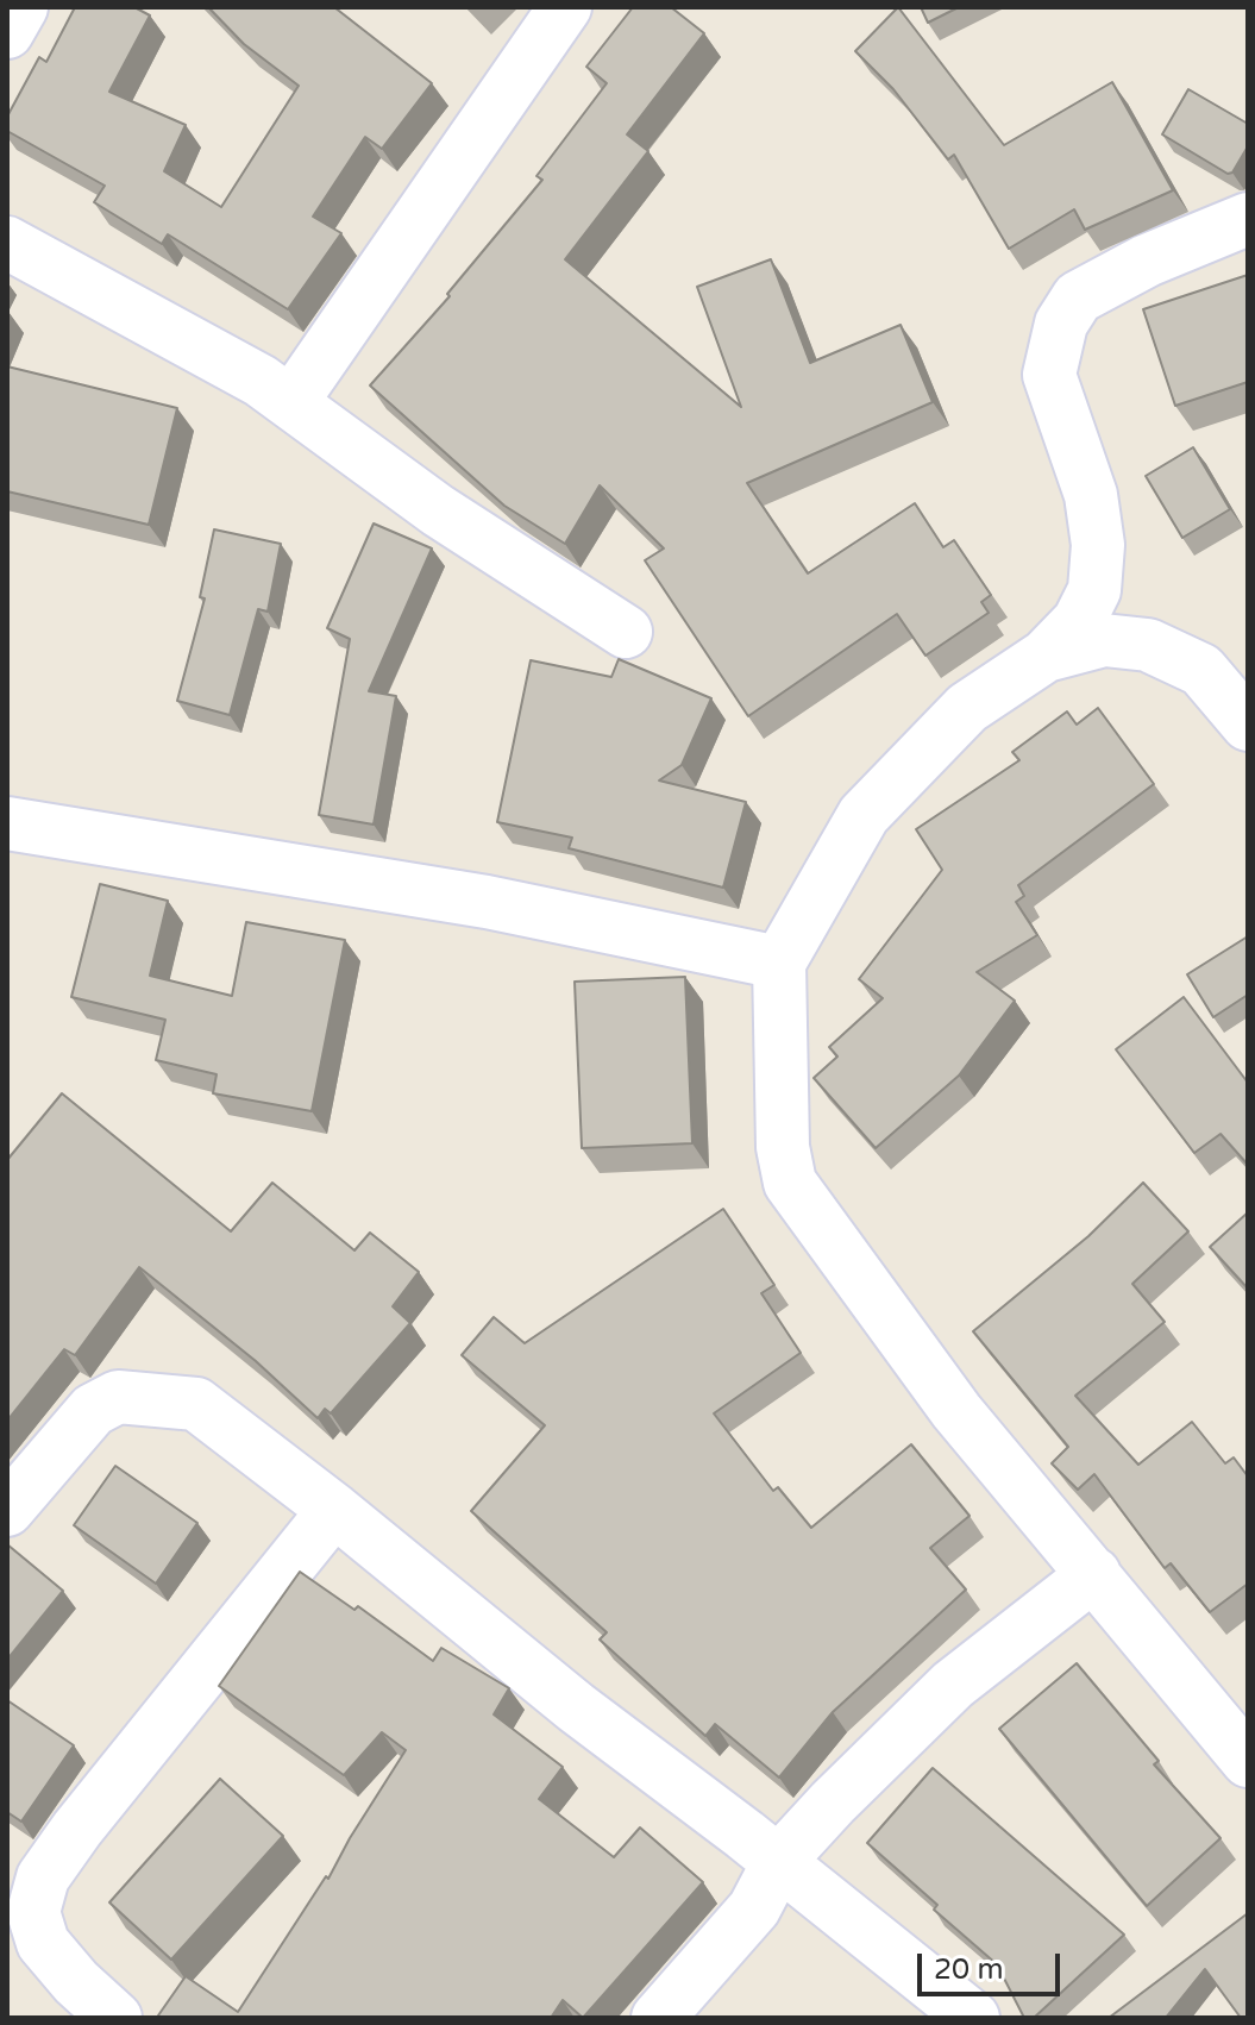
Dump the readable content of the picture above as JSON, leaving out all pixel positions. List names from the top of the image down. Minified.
{"scale_bar":"20 m"}
